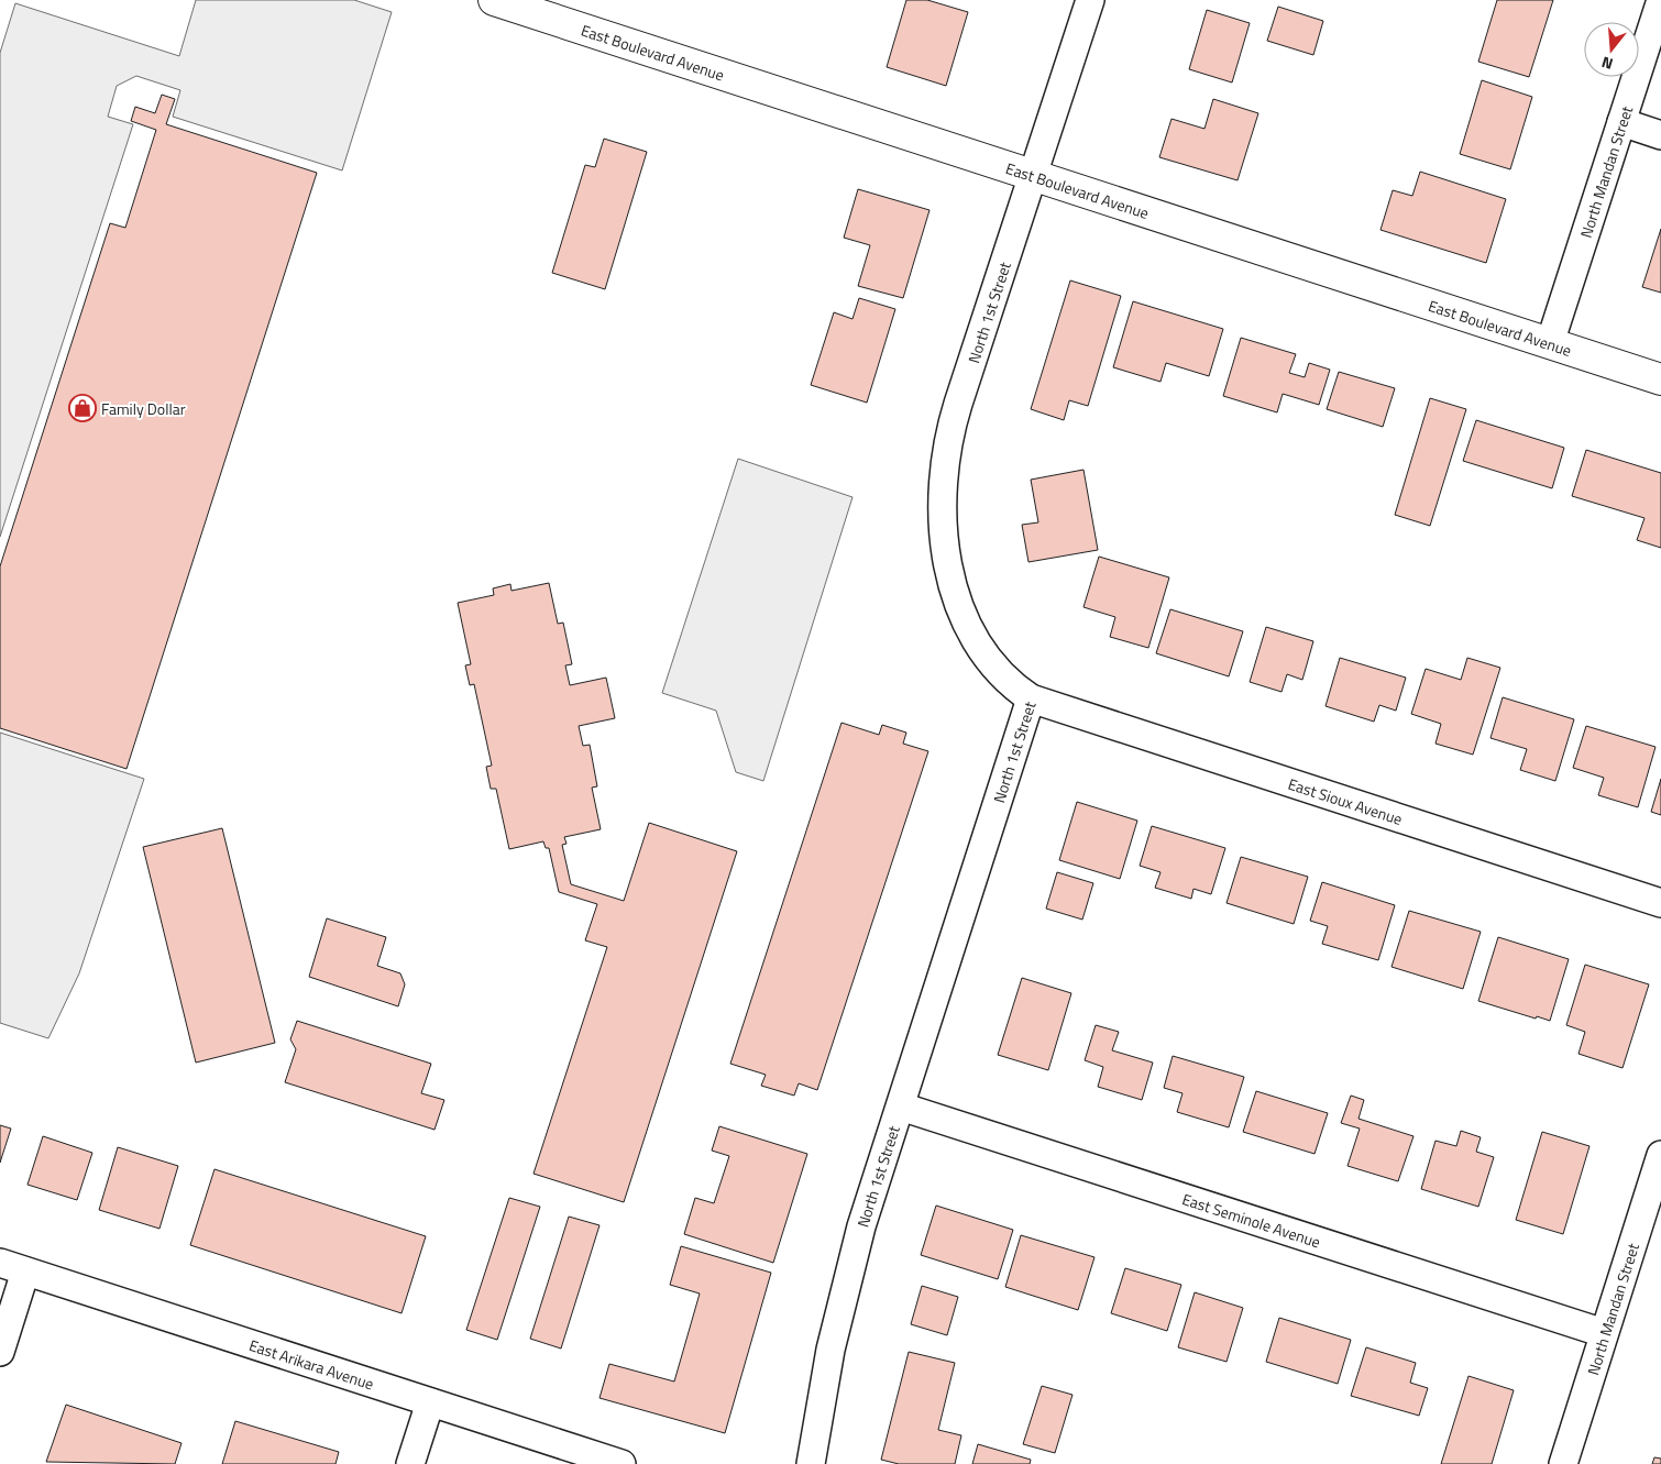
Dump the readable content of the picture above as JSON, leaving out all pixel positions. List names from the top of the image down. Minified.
{"streets":{"street":["East Boulevard Avenue","North Mandan Street","North 1st Street","East Sioux Avenue","East Seminole Avenue","East Arikara Avenue"]},"crossings":[["East Boulevard Avenue","North Mandan Street"],["East Boulevard Avenue","North 1st Street"],["North Mandan Street","East Seminole Avenue"],["North 1st Street","East Sioux Avenue"],["North 1st Street","East Seminole Avenue"]],"places":{"shop":["Family Dollar"]},"north":"bottom"}
